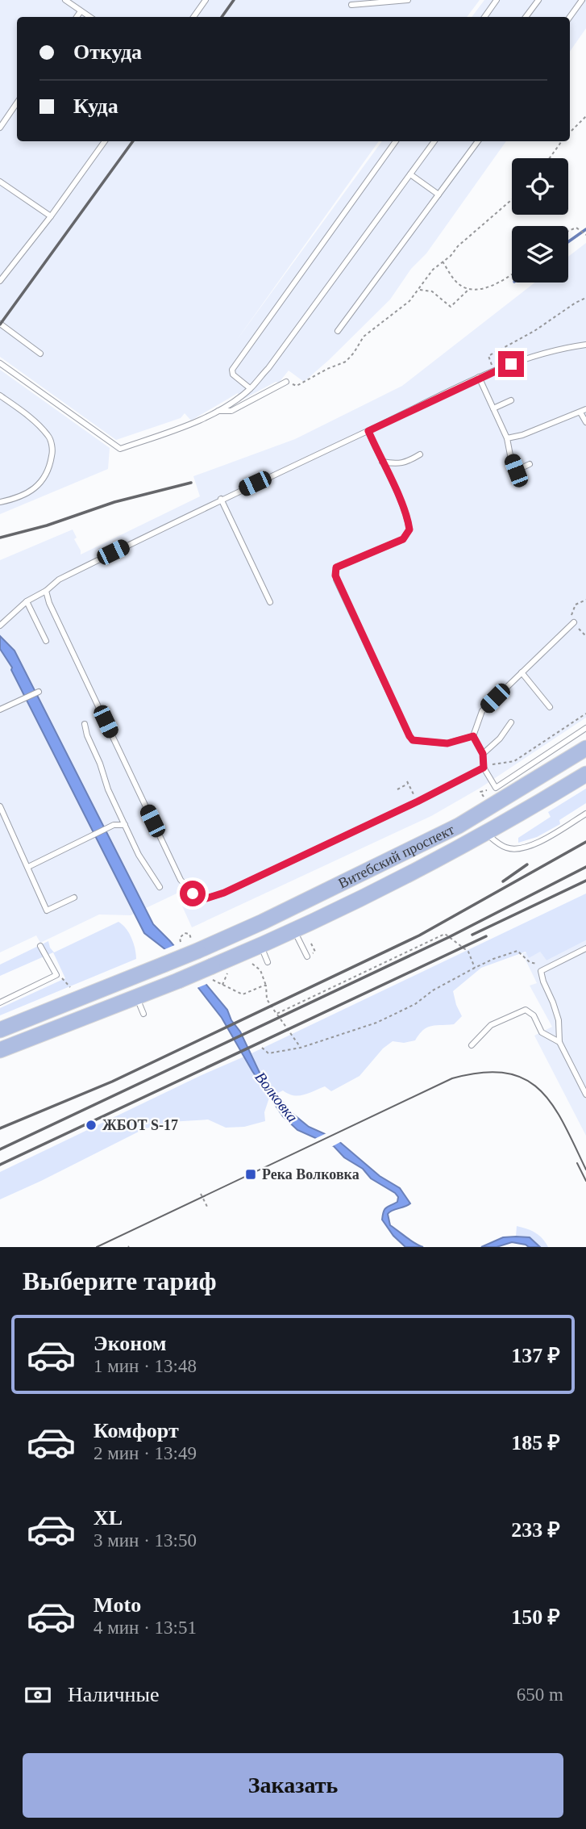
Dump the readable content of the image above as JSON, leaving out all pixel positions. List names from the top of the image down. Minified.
{"streets":{"main road":["Витебский проспект"]},"water":["Волковка"],"places":{"other":["ЖБОТ S-17"],"transit":["Река Волковка"]},"page":{"banner":["Откуда","Куда"],"heading":"Выберите тариф","list":[{"name":"Эконом","note":"1 мин · 13:48","value":"137 ₽"},{"name":"Комфорт","note":"2 мин · 13:49","value":"185 ₽"},{"name":"XL","note":"3 мин · 13:50","value":"233 ₽"},{"name":"Moto","note":"4 мин · 13:51","value":"150 ₽"}],"pay":["Наличные","650 m"],"buttons":"Заказать"}}
